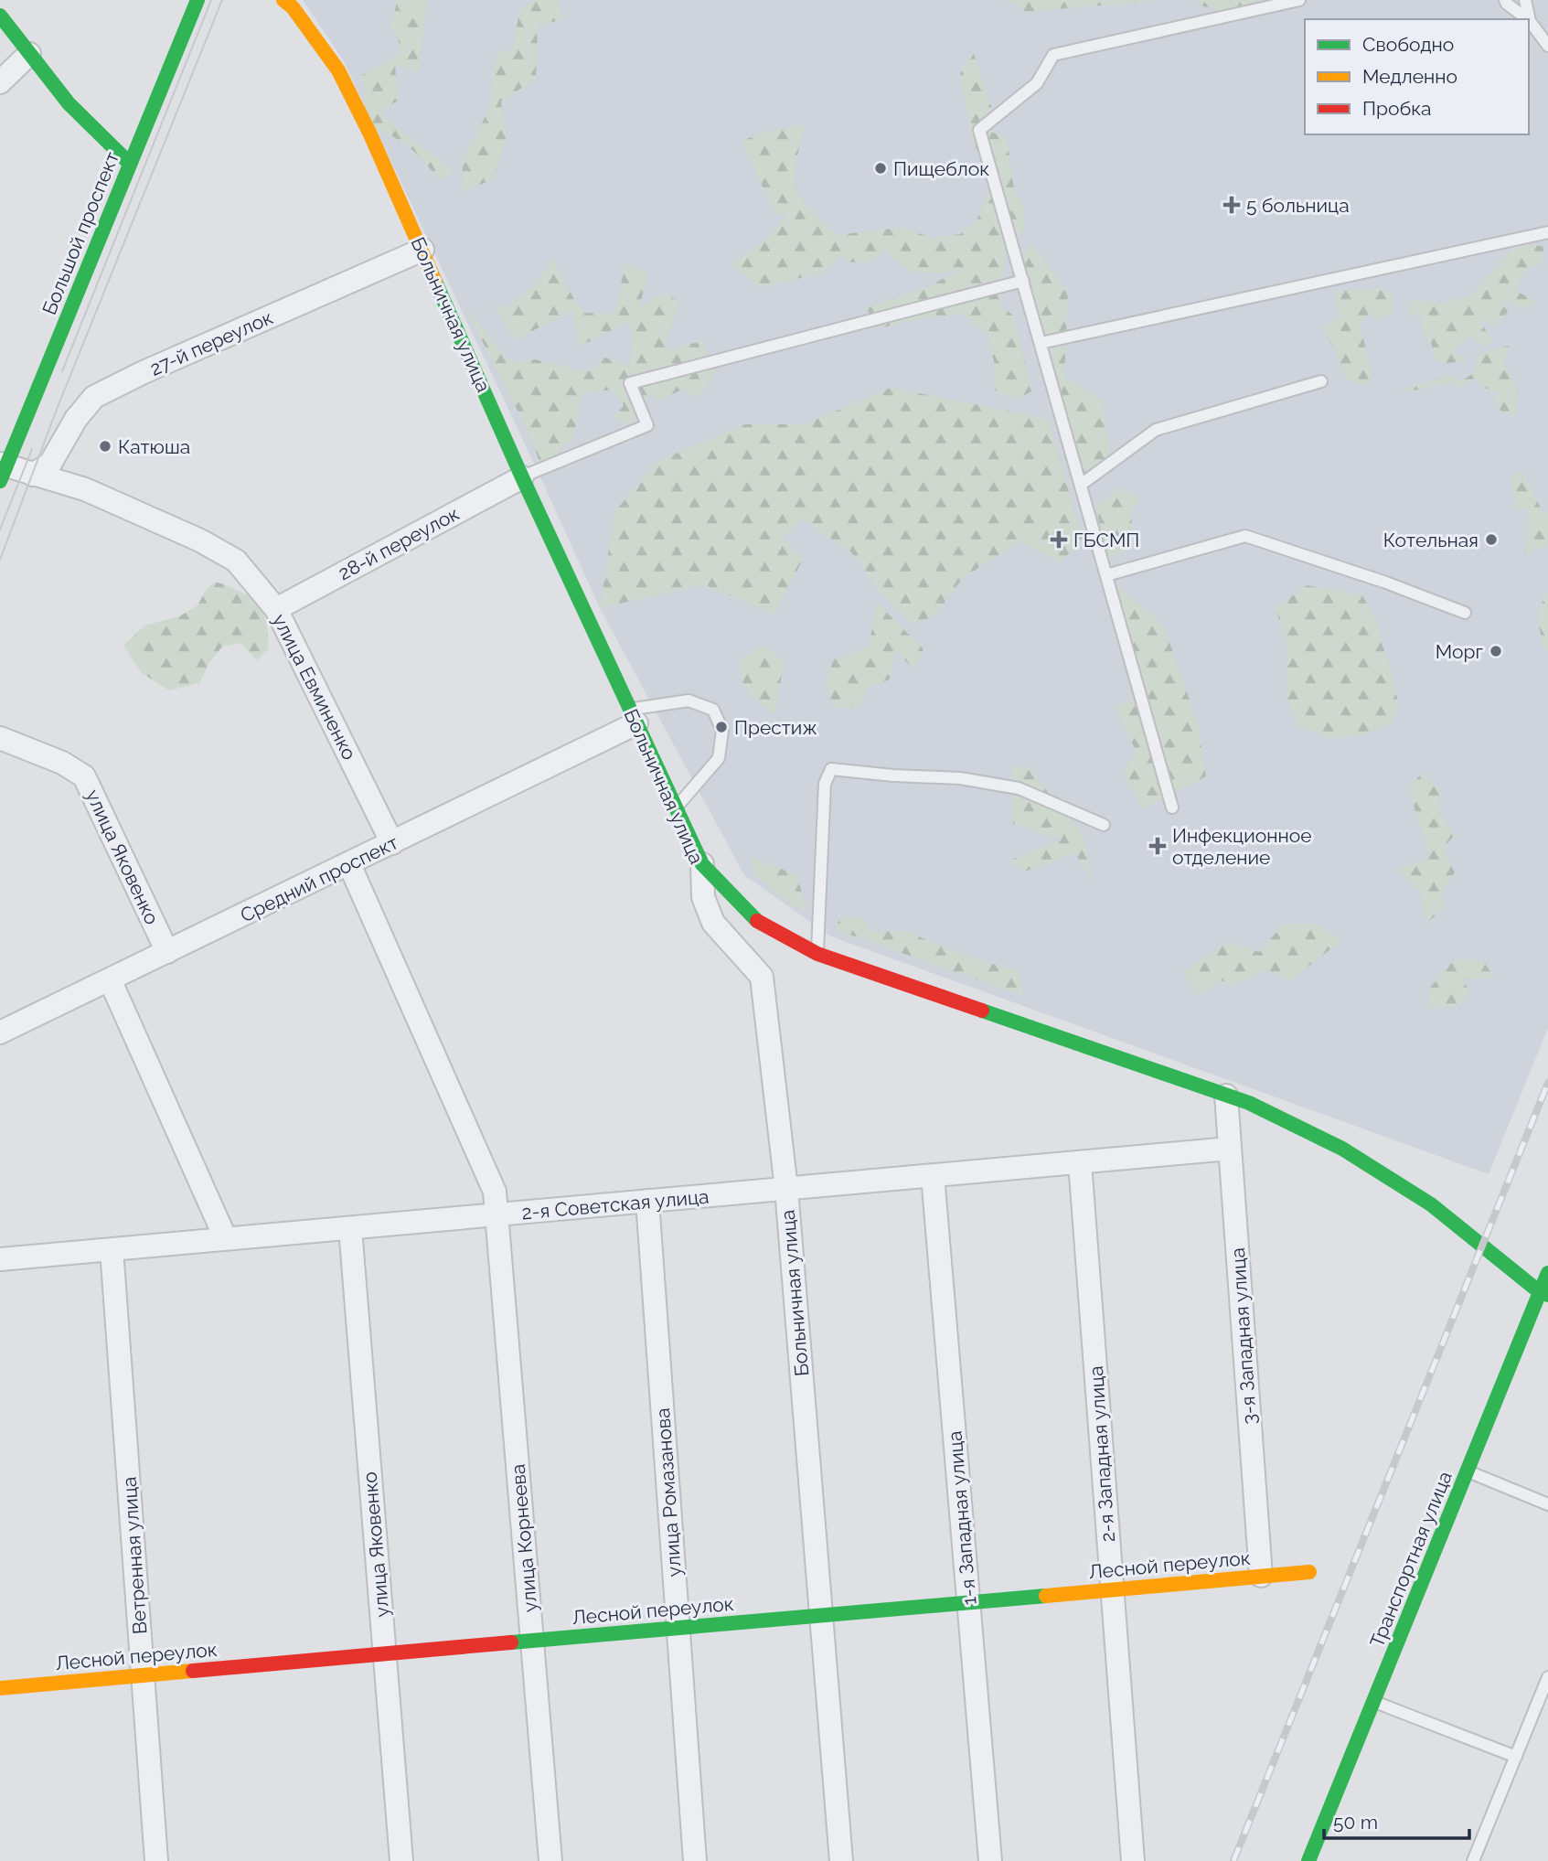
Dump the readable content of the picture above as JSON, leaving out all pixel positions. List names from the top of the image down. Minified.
{"streets":{"main road":["Большой проспект","Больничная улица","Транспортная улица","Лесной переулок"],"street":["27-й переулок","28-й переулок","улица Евминенко","улица Яковенко","Средний проспект","2-я Советская улица","3-я Западная улица","2-я Западная улица","улица Ромазанова","1-я Западная улица","улица Корнеева","Ветренная улица"]},"crossings":[["Большой проспект","улица Евминенко"],["Больничная улица","27-й переулок"],["Больничная улица","28-й переулок"],["Больничная улица","Средний проспект"],["Больничная улица","2-я Советская улица"],["Больничная улица","Лесной переулок"],["27-й переулок","улица Евминенко"],["28-й переулок","улица Евминенко"],["улица Евминенко","Средний проспект"],["улица Яковенко","Средний проспект"],["улица Яковенко","2-я Советская улица"],["улица Яковенко","Лесной переулок"],["2-я Советская улица","3-я Западная улица"],["2-я Советская улица","2-я Западная улица"],["2-я Советская улица","улица Ромазанова"],["2-я Советская улица","1-я Западная улица"],["2-я Советская улица","улица Корнеева"],["2-я Советская улица","Ветренная улица"],["3-я Западная улица","Лесной переулок"],["2-я Западная улица","Лесной переулок"],["улица Ромазанова","Лесной переулок"],["1-я Западная улица","Лесной переулок"],["улица Корнеева","Лесной переулок"],["Ветренная улица","Лесной переулок"]],"places":{"other":["Пищеблок","Катюша","Котельная","Морг","Престиж"],"health":["5 больница","ГБСМП","Инфекционное отделение"]},"legend":["Свободно","Медленно","Пробка"],"scale_bar":"50 m"}
